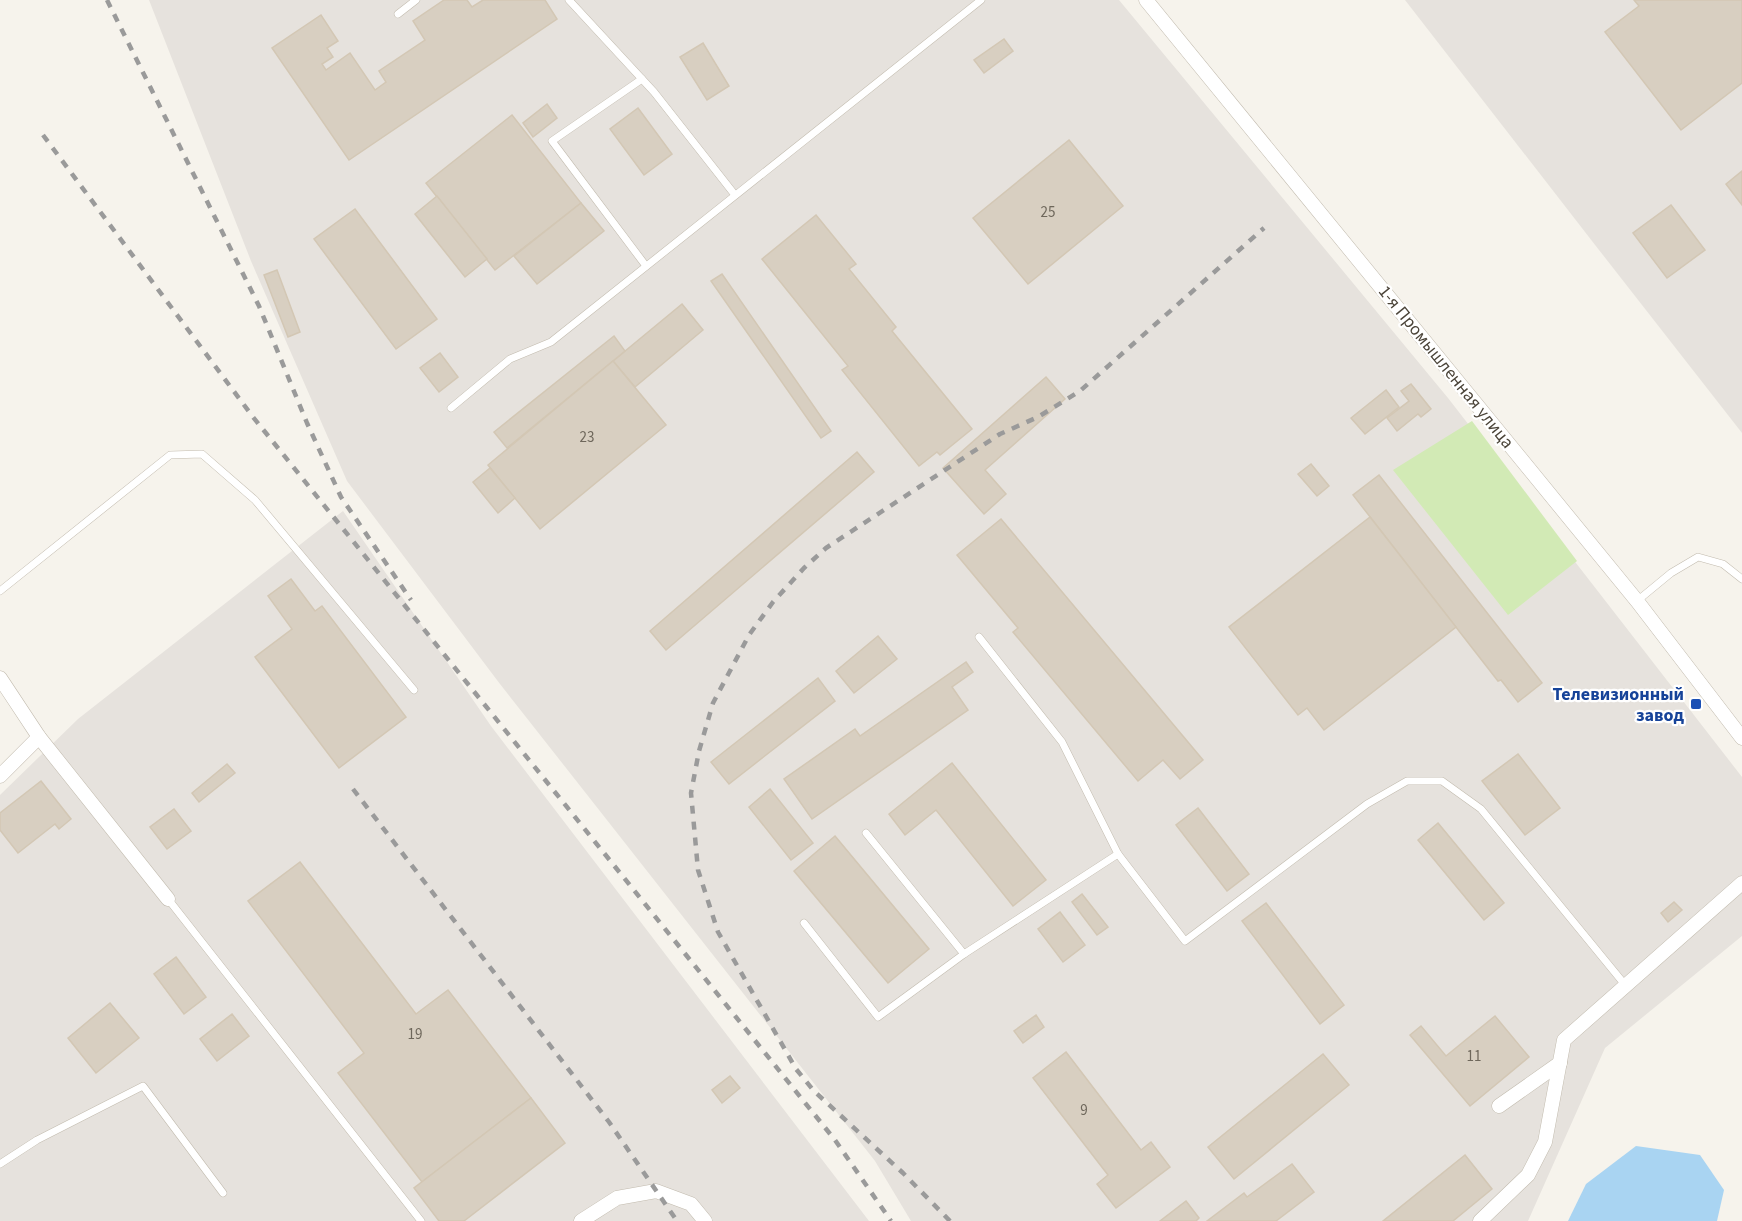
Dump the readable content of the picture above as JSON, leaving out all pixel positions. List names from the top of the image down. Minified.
{"streets":{"street":["1-я Промышленная улица"]},"places":{"transit":["Телевизионный завод"]},"house_numbers":["25","23","19","11","9"]}
